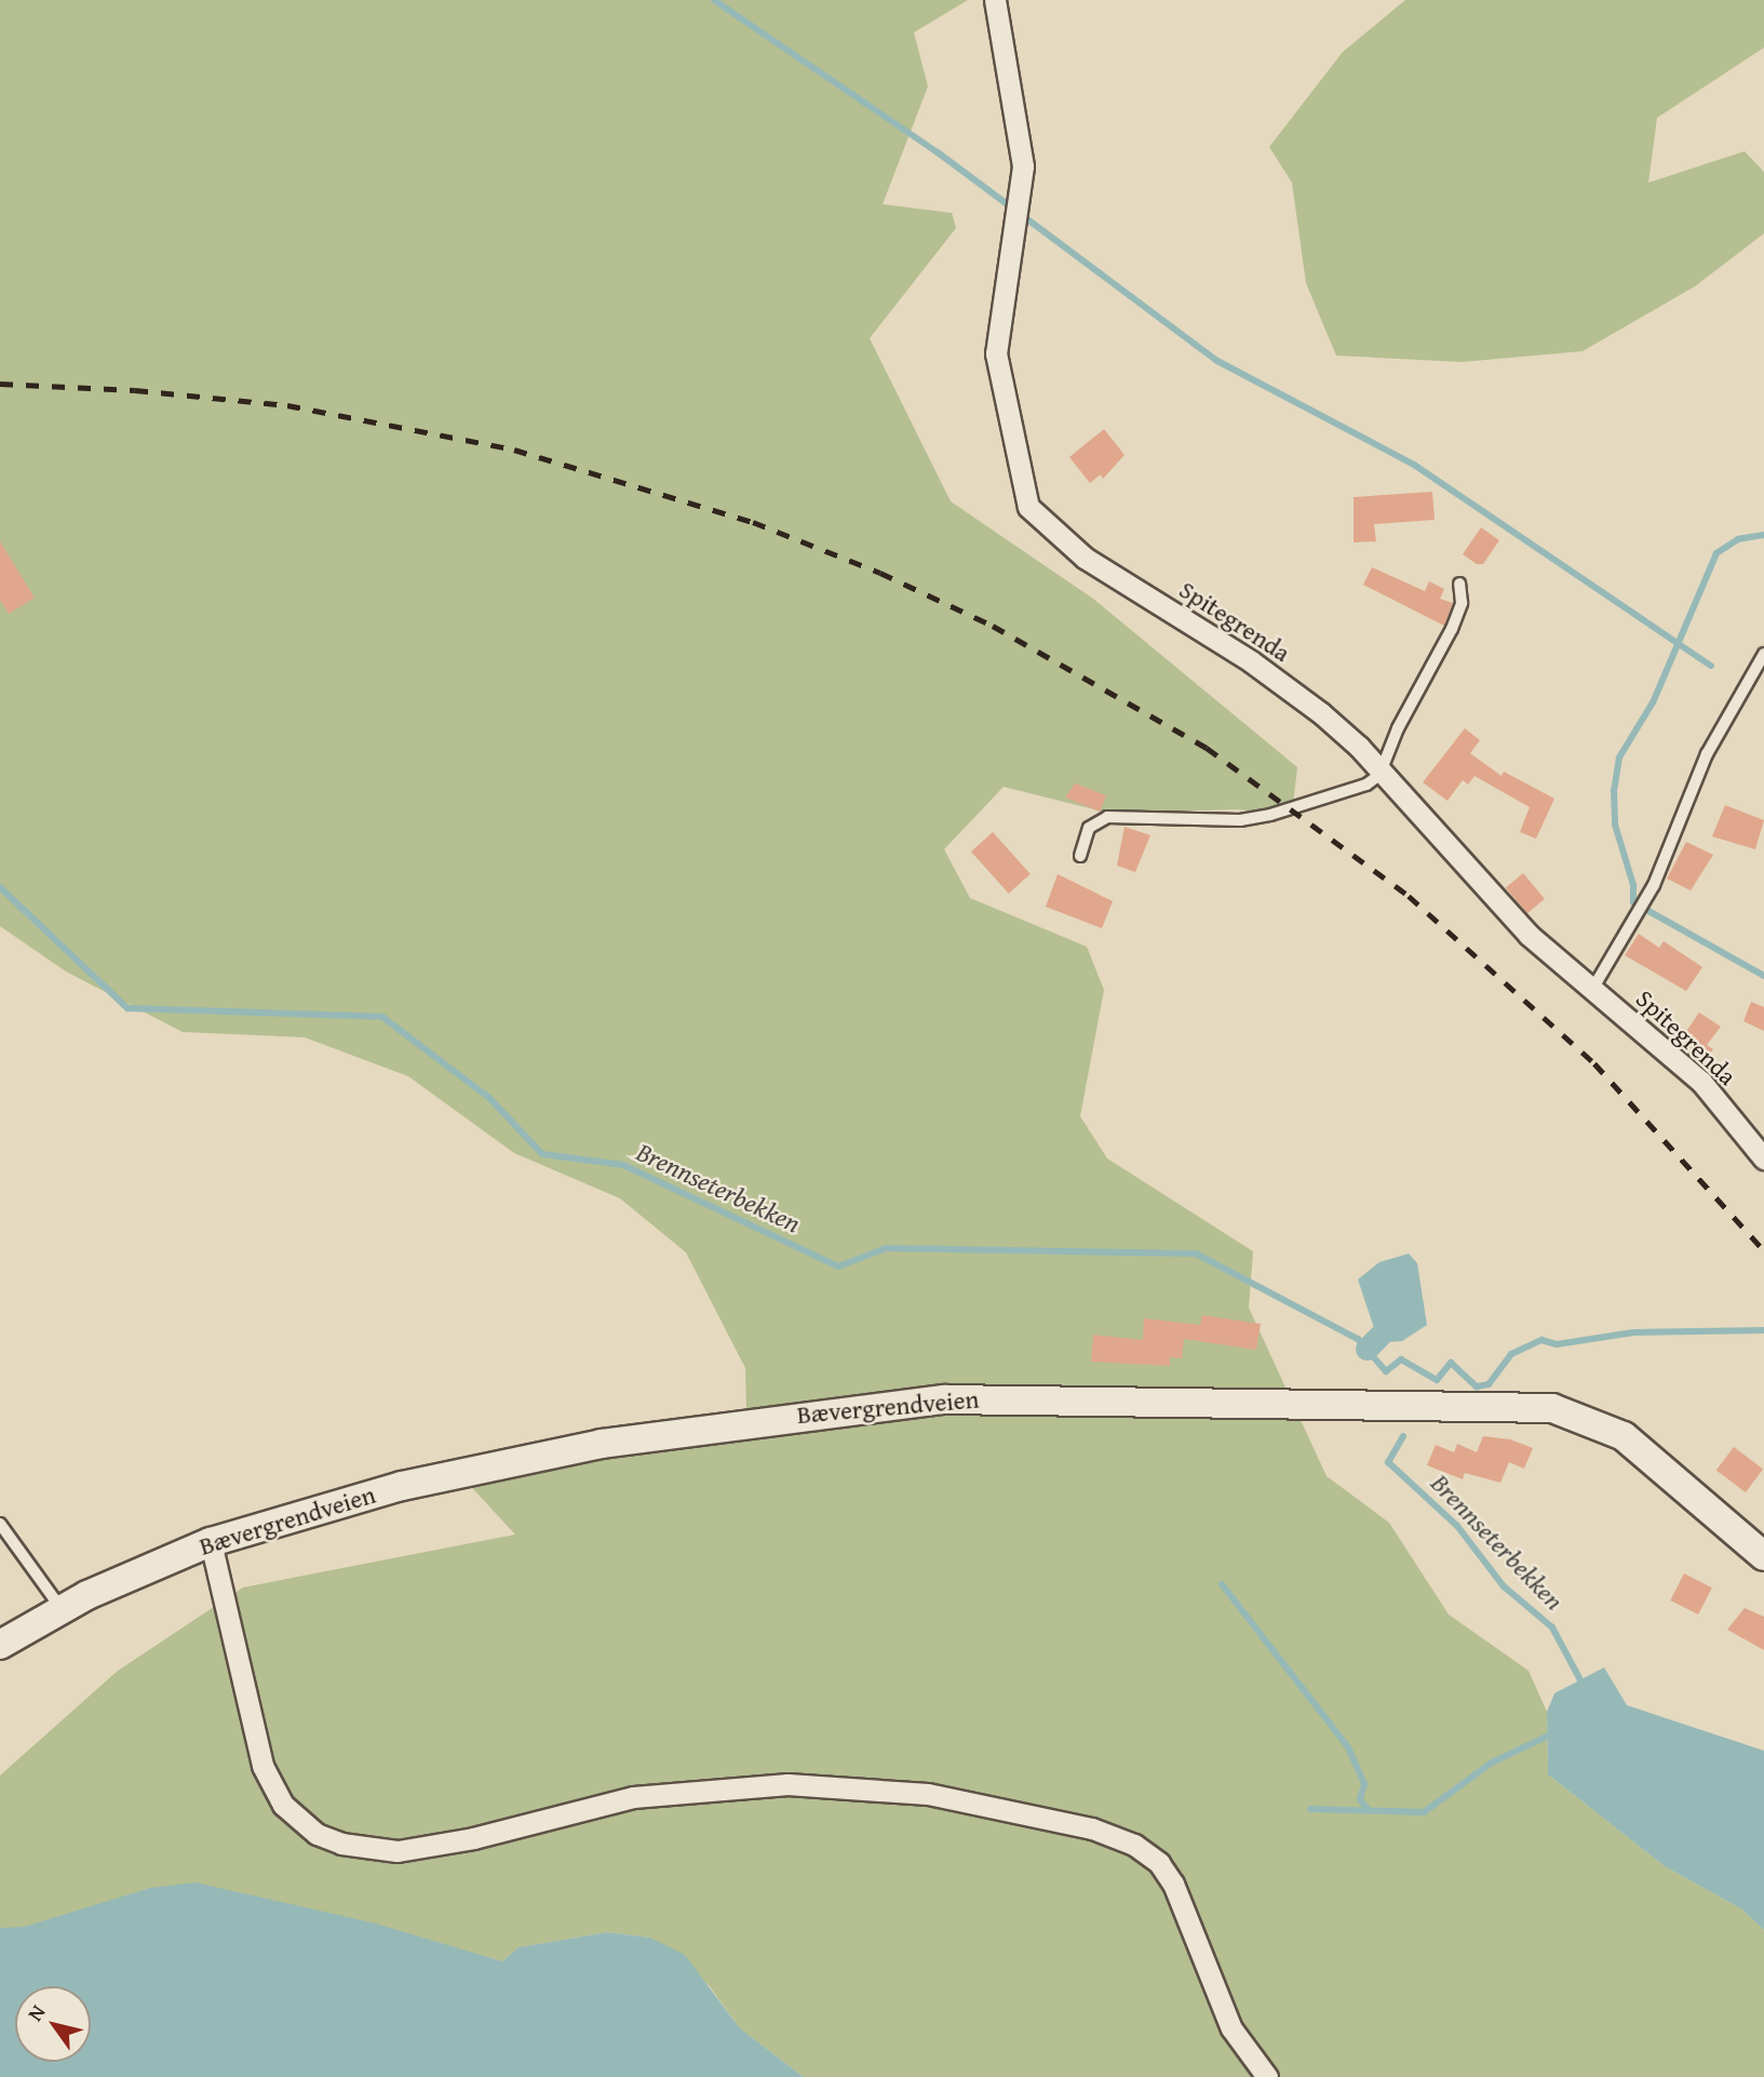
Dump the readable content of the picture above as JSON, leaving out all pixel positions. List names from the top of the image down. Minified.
{"streets":{"main road":["Bævergrendveien"],"street":["Spitegrenda"]},"water":["Brennseterbekken"],"north":"top left"}
